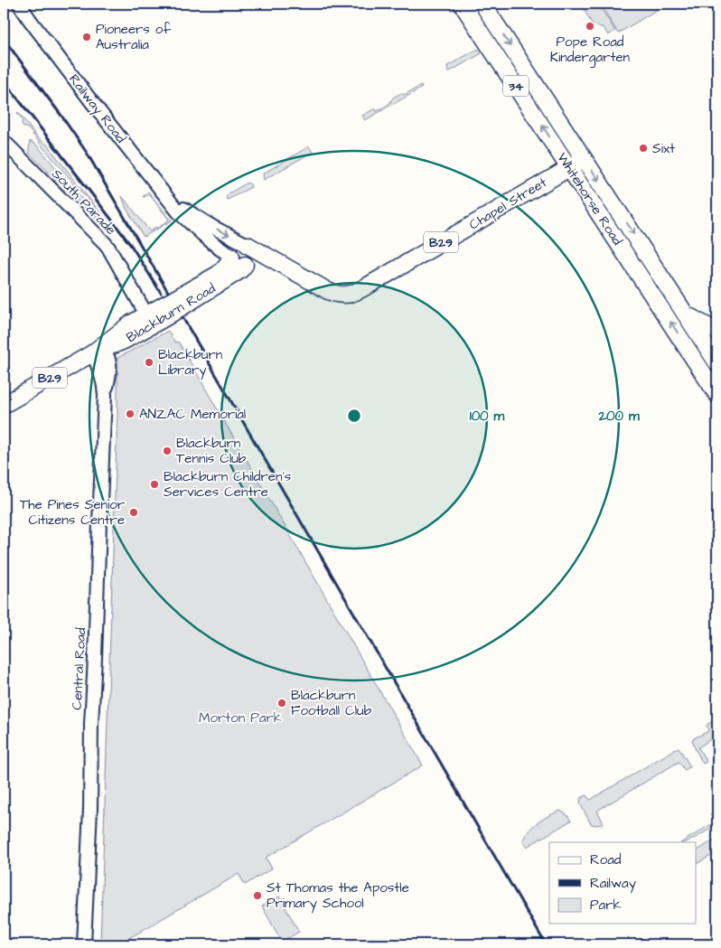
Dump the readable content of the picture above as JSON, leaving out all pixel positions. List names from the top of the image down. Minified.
{"streets":{"main road":["34","Railway Road","Whitehorse Road","Chapel Street","B29","Blackburn Road"],"street":["South Parade","Central Road"]},"crossings":[["Railway Road","Chapel Street"],["Railway Road","Blackburn Road"],["Whitehorse Road","Chapel Street"],["South Parade","Blackburn Road"],["Blackburn Road","Central Road"]],"parks":["Morton Park"],"places":["Pope Road Kindergarten","Pioneers of Australia","Sixt","Blackburn Library","ANZAC Memorial","Blackburn Tennis Club","Blackburn Children's Services Centre","The Pines Senior Citizens Centre","Blackburn Football Club","St Thomas the Apostle Primary School"],"legend":["Road","Railway","Park"],"rings":["100 m","200 m"]}
